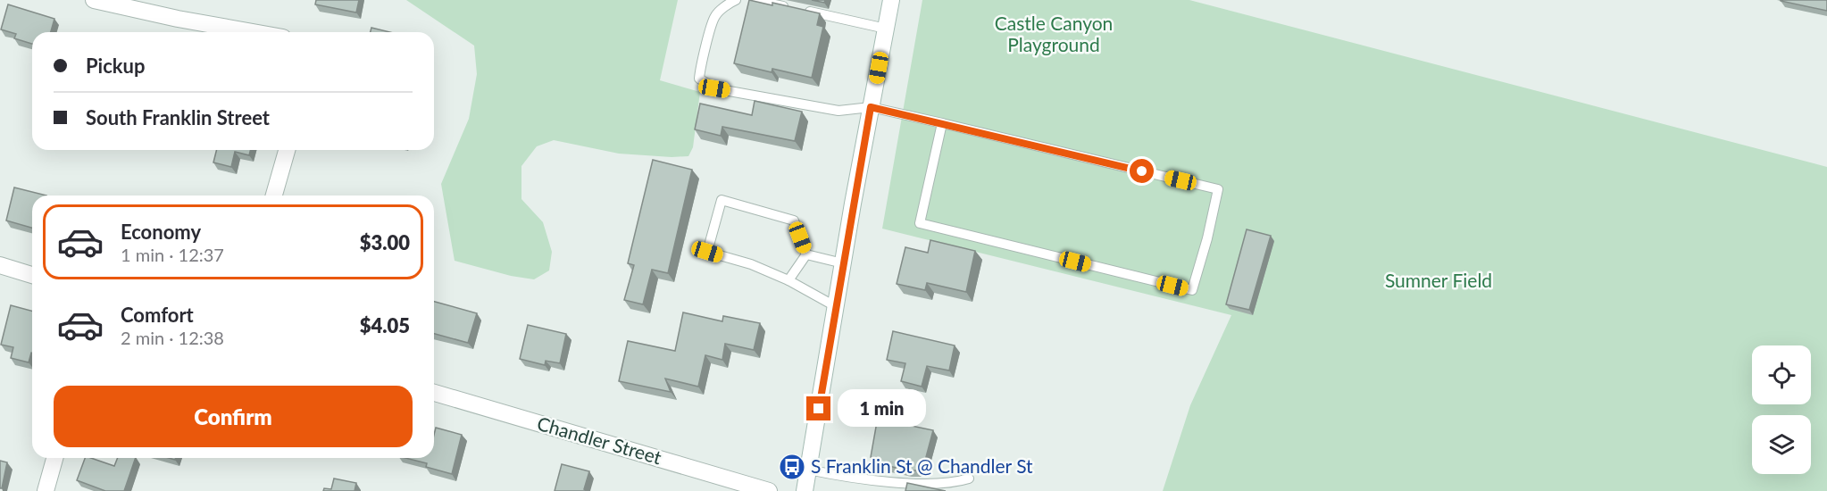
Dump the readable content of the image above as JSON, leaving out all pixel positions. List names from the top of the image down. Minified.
{"streets":{"street":["Chandler Street"]},"parks":["Castle Canyon Playground","Sumner Field"],"places":{"bus stop":["S Franklin St @ Chandler St"]},"page":{"banner":["Pickup","South Franklin Street"],"list":[{"name":"Economy","note":"1 min · 12:37","value":"$3.00"},{"name":"Comfort","note":"2 min · 12:38","value":"$4.05"}],"buttons":"Confirm","bubble":"1 min"}}
